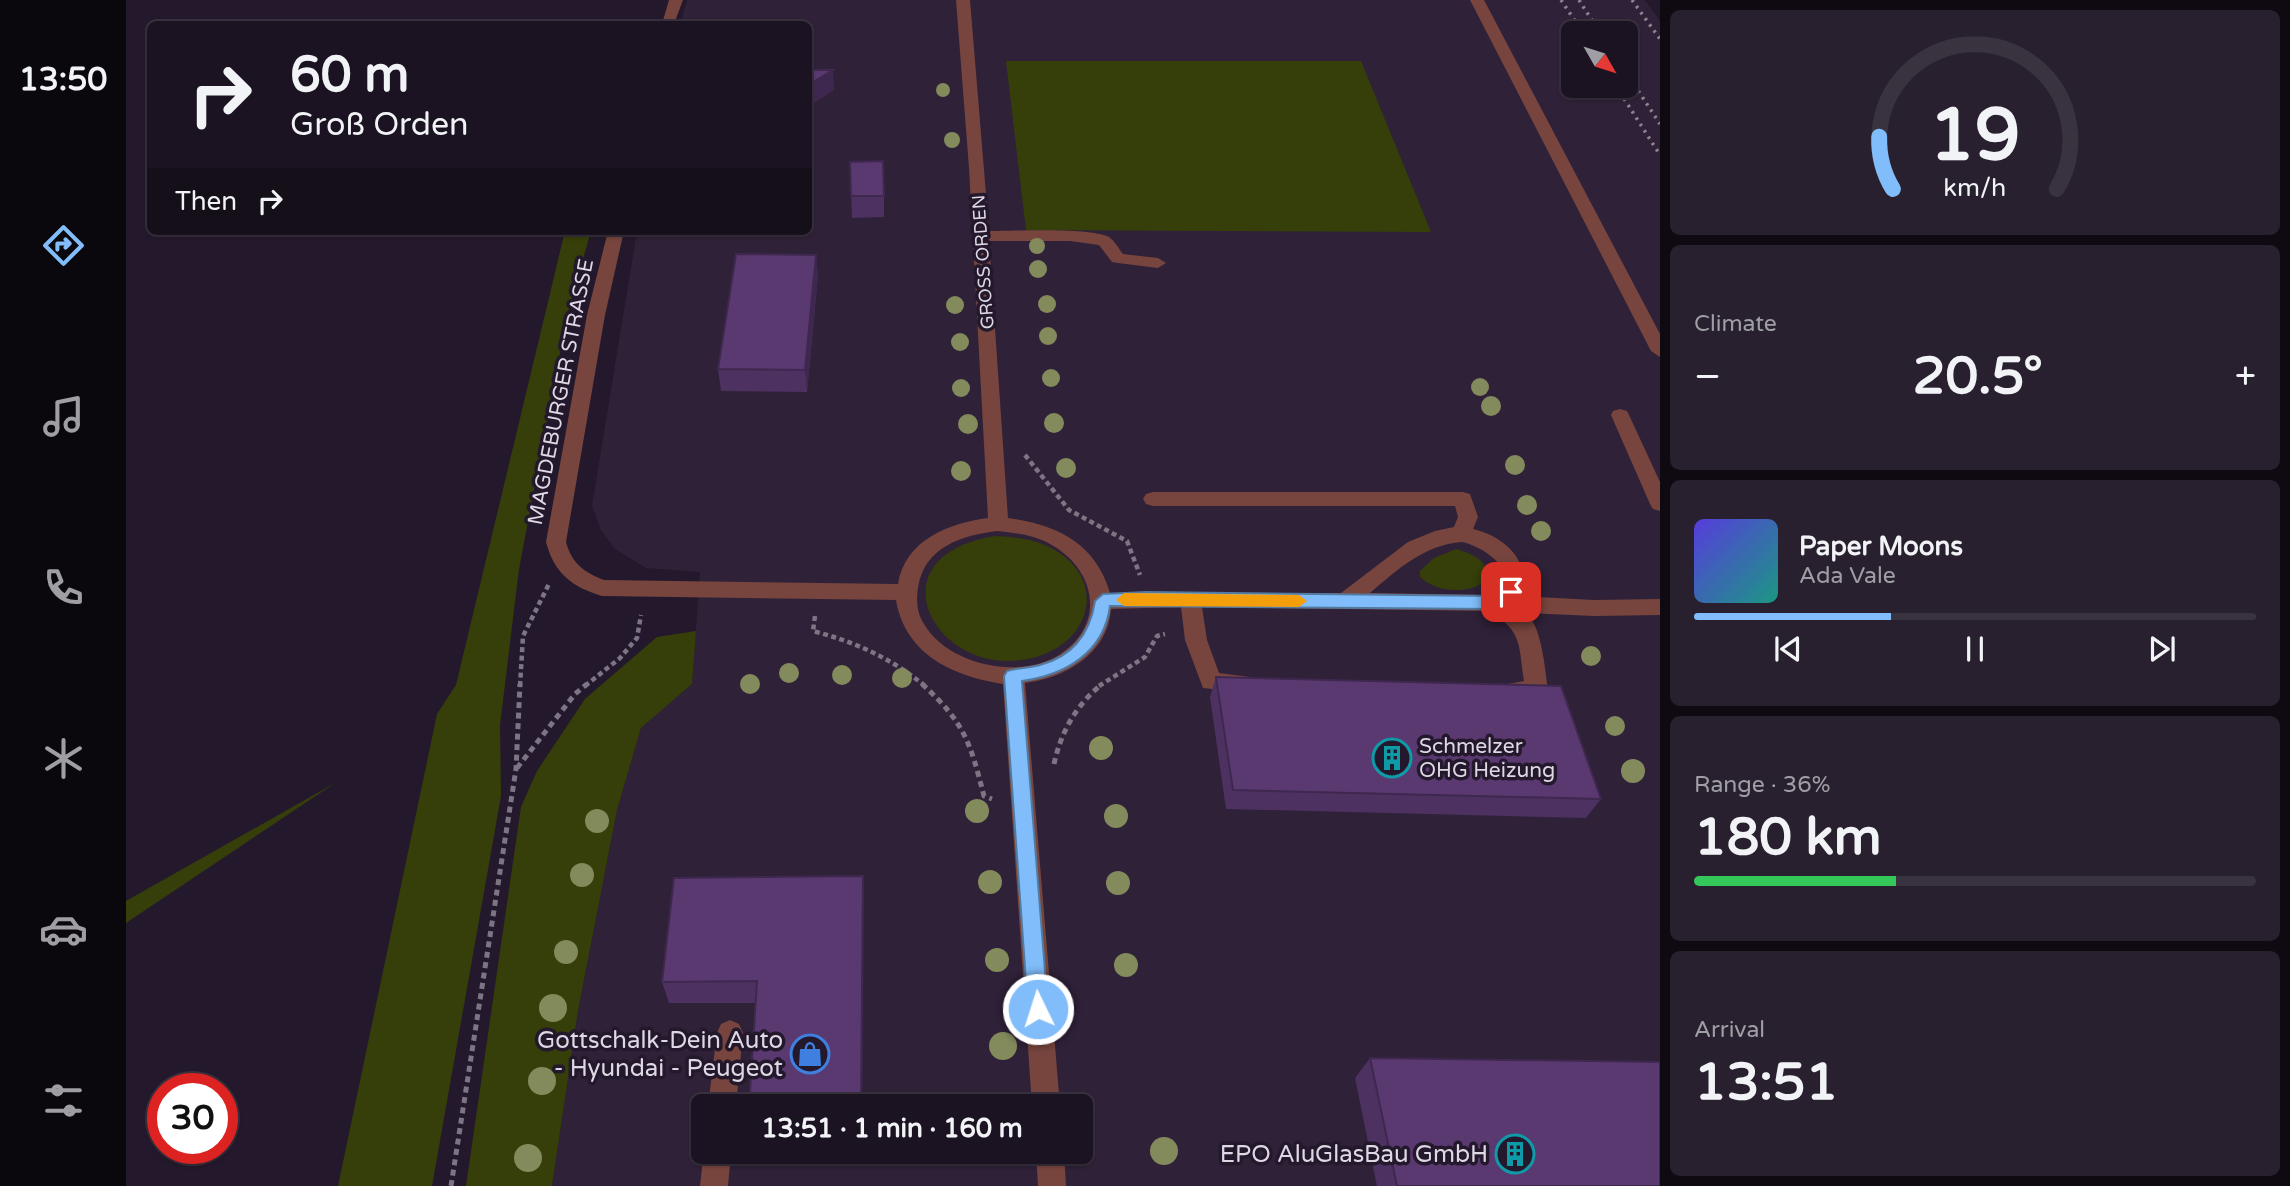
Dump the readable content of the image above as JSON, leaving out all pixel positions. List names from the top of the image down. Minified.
{"streets":{"street":["GROSS ORDEN","MAGDEBURGER STRASSE"]},"places":{"building":["Schmelzer OHG Heizung","EPO AluGlasBau GmbH"],"shop":["Gottschalk-Dein Auto - Hyundai - Peugeot"]},"north":"bottom right","page":{"tabs":"13:50","turn":["60 m","Groß Orden"],"then":"Then","tile":["Climate",["Range · 36%","180 km"],["Arrival","13:51"]],"heat":["−","20.5°","+"],"song":["Paper Moons","Ada Vale"],"limit":"30","trip":"13:51 · 1 min · 160 m","gauge":["19","km/h"]}}
